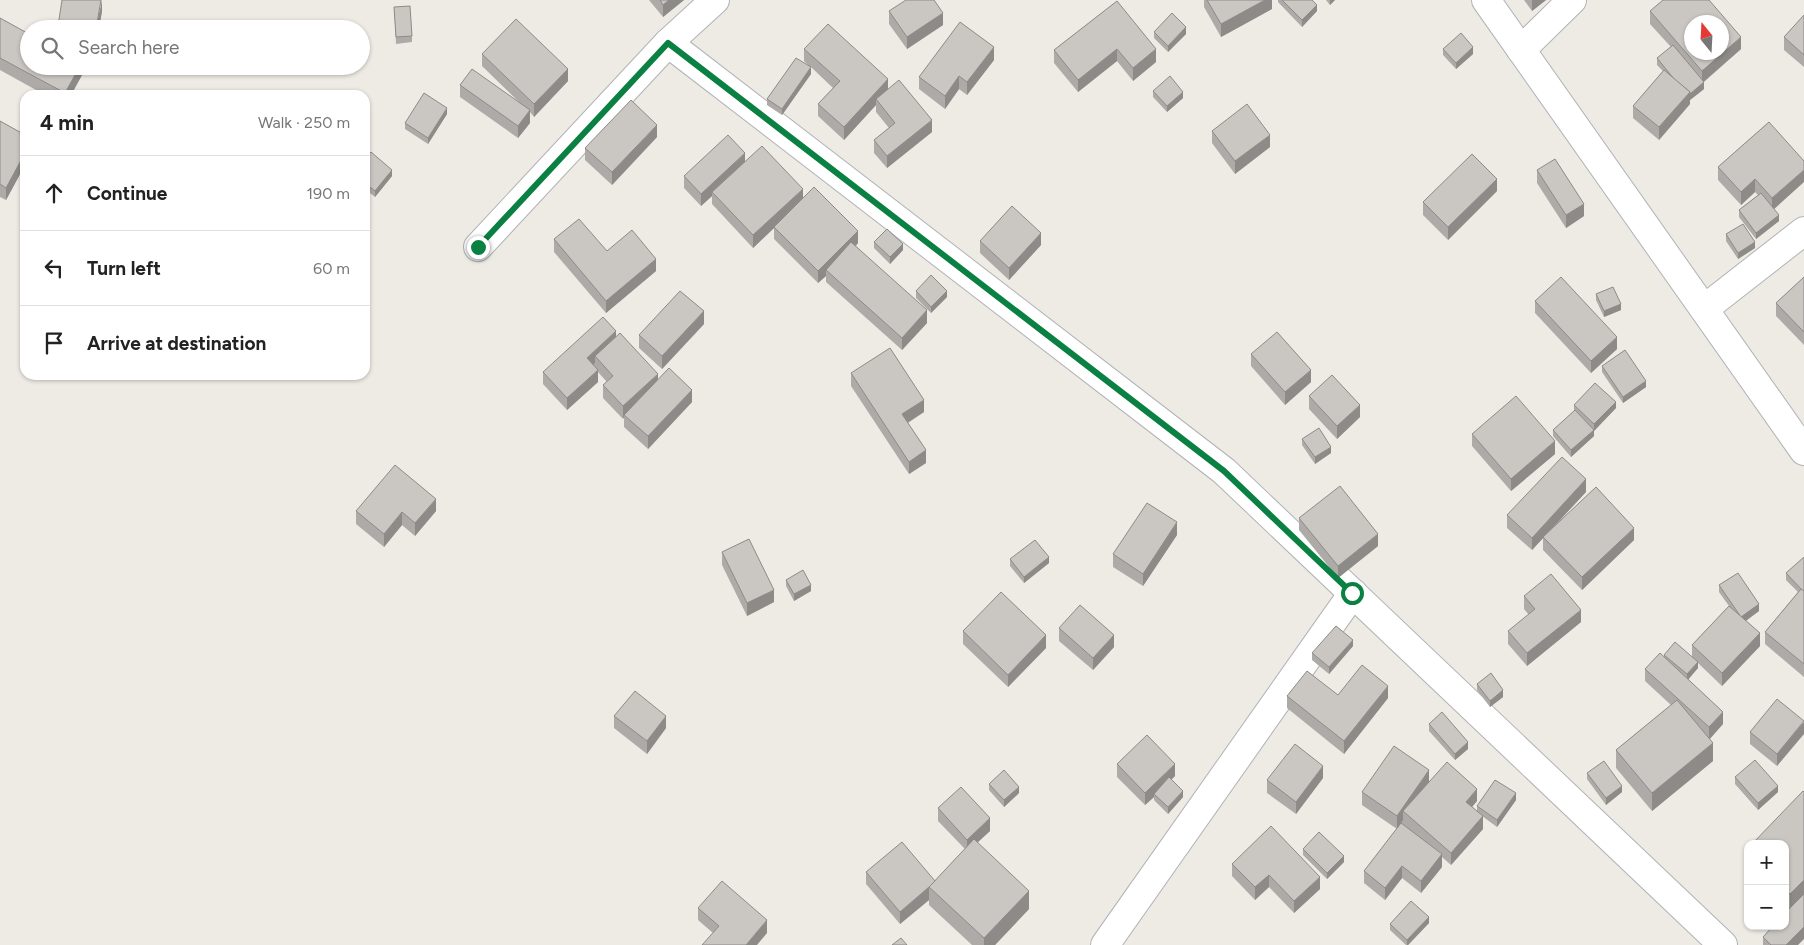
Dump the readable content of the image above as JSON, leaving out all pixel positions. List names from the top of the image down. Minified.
{"north":"top","page":{"search":"Search here","heading":["4 min","Walk · 250 m"],"list":[["Continue","190 m"],["Turn left","60 m"],"Arrive at destination"],"map_buttons":["+","−"]}}
